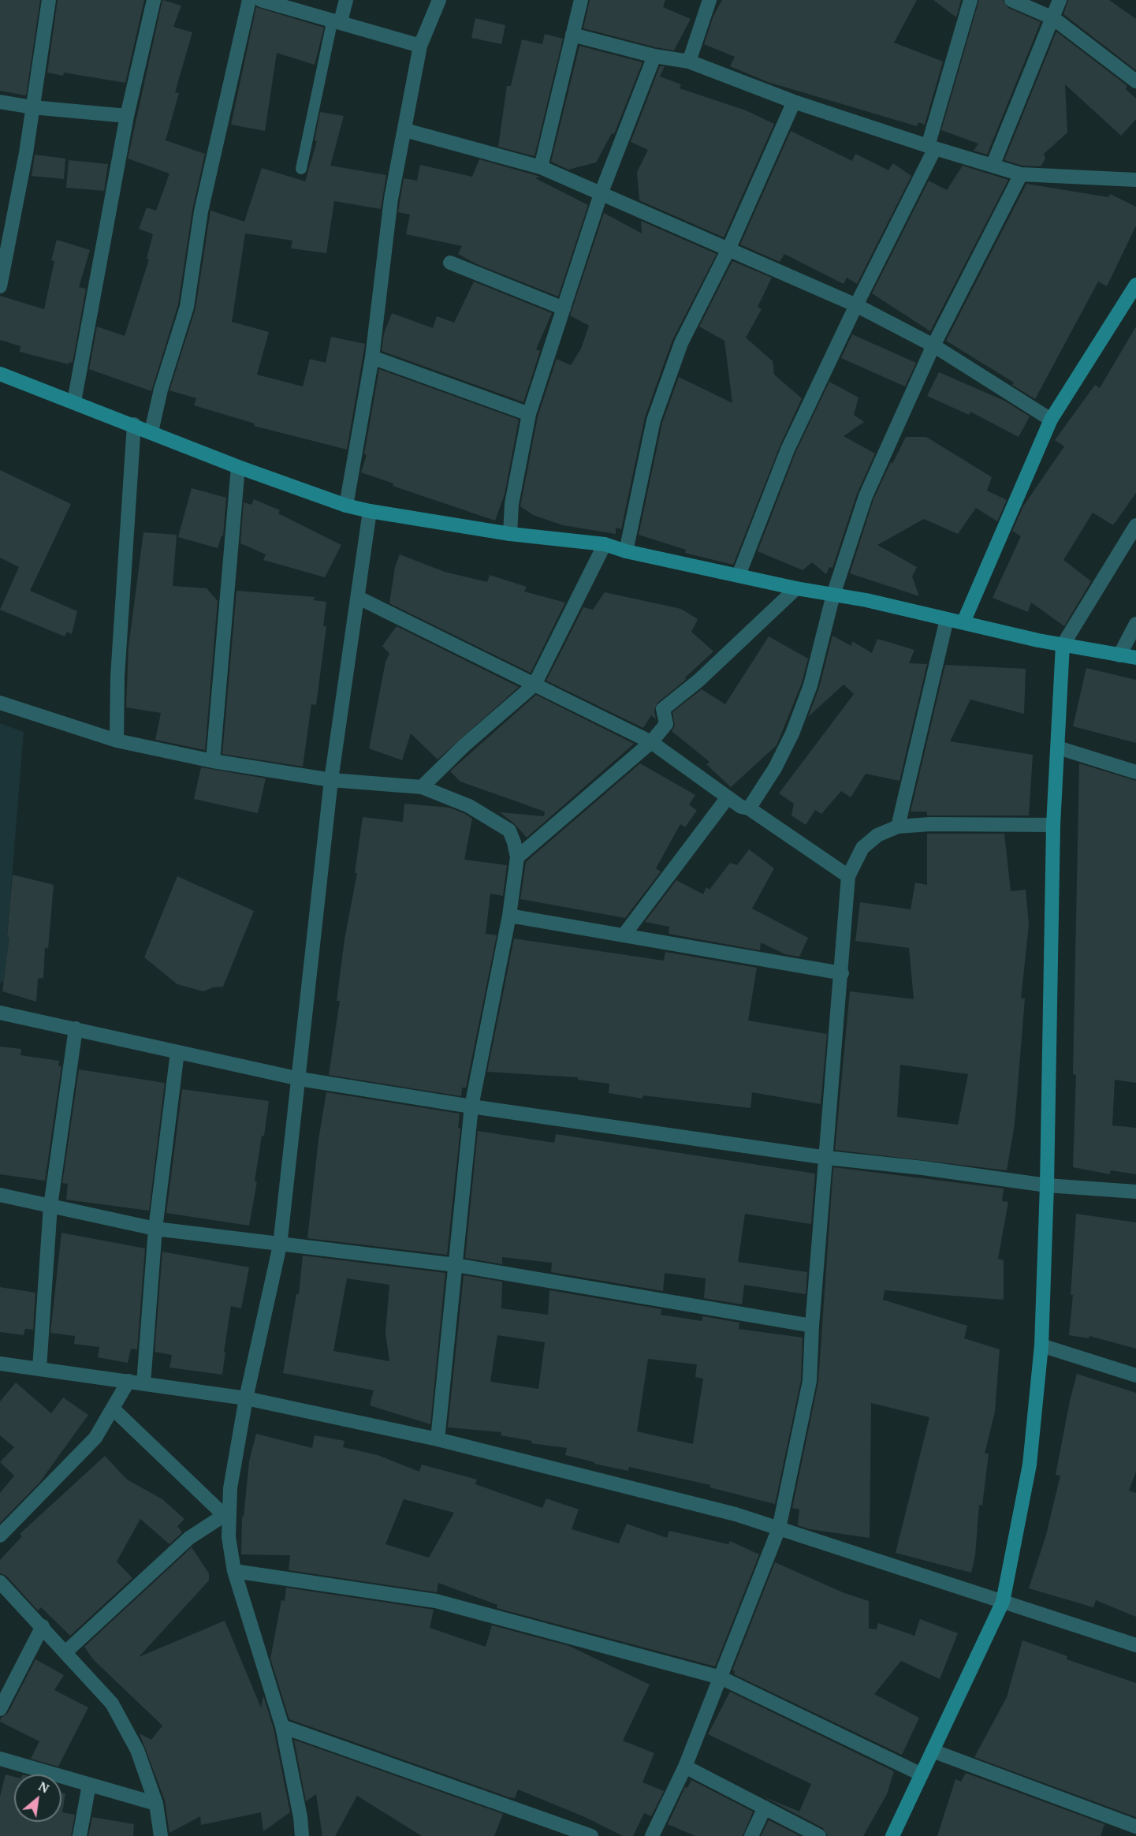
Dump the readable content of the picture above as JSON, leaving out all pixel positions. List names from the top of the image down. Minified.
{"north":"top right"}
